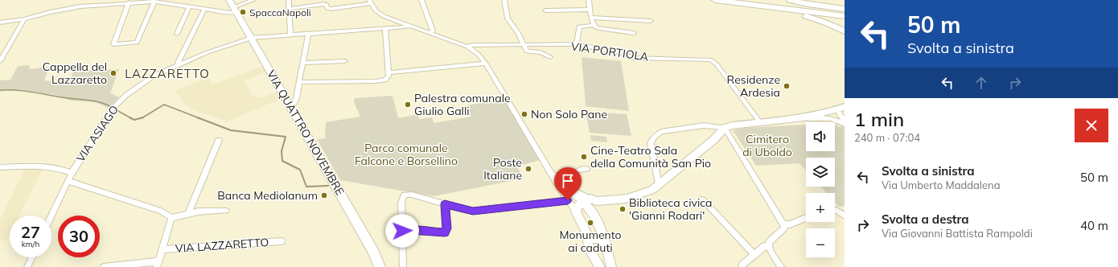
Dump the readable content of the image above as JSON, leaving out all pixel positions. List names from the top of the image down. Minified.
{"streets":{"main road":["VIA QUATTRO NOVEMBRE"],"street":["VIA PORTIOLA","VIA ASIAGO","VIA LAZZARETTO"]},"crossings":[["VIA QUATTRO NOVEMBRE","VIA ASIAGO"]],"districts":["LAZZARETTO"],"parks":["Cimitero di Uboldo","Parco comunale Falcone e Borsellino"],"places":["SpaccaNapoli","Cappella del Lazzaretto","Residenze Ardesia","Palestra comunale Giulio Galli","Non Solo Pane","Cine-Teatro Sala della Comunità San Pio","Poste Italiane","Banca Mediolanum","Biblioteca civica 'Gianni Rodari'","Monumento ai caduti"],"page":{"turn":["50 m","Svolta a sinistra"],"heading":["1 min","240 m · 07:04"],"map_buttons":["+","−"],"list":[{"name":"Svolta a sinistra","note":"Via Umberto Maddalena","value":"50 m"},{"name":"Svolta a destra","note":"Via Giovanni Battista Rampoldi","value":"40 m"}],"speed":"27 km/h","limit":"30"}}
